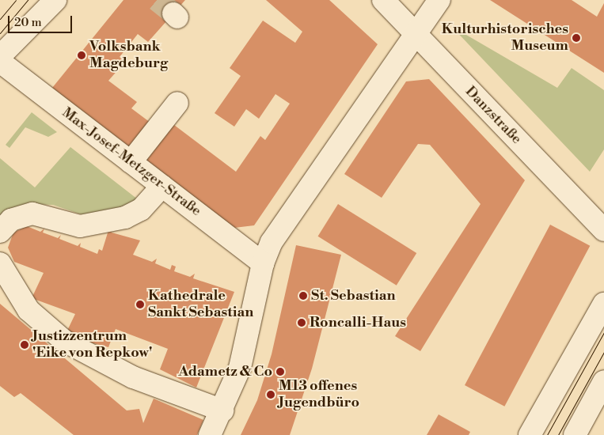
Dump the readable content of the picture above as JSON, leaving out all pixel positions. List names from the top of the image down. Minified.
{"streets":{"street":["Danzstraße","Max-Josef-Metzger-Straße"]},"places":["Kulturhistorisches Museum","Volksbank Magdeburg","St. Sebastian","Kathedrale Sankt Sebastian","Roncalli-Haus","Justizzentrum 'Eike von Repkow'","Adametz & Co","M13 offenes Jugendbüro"],"scale_bar":"20 m"}
